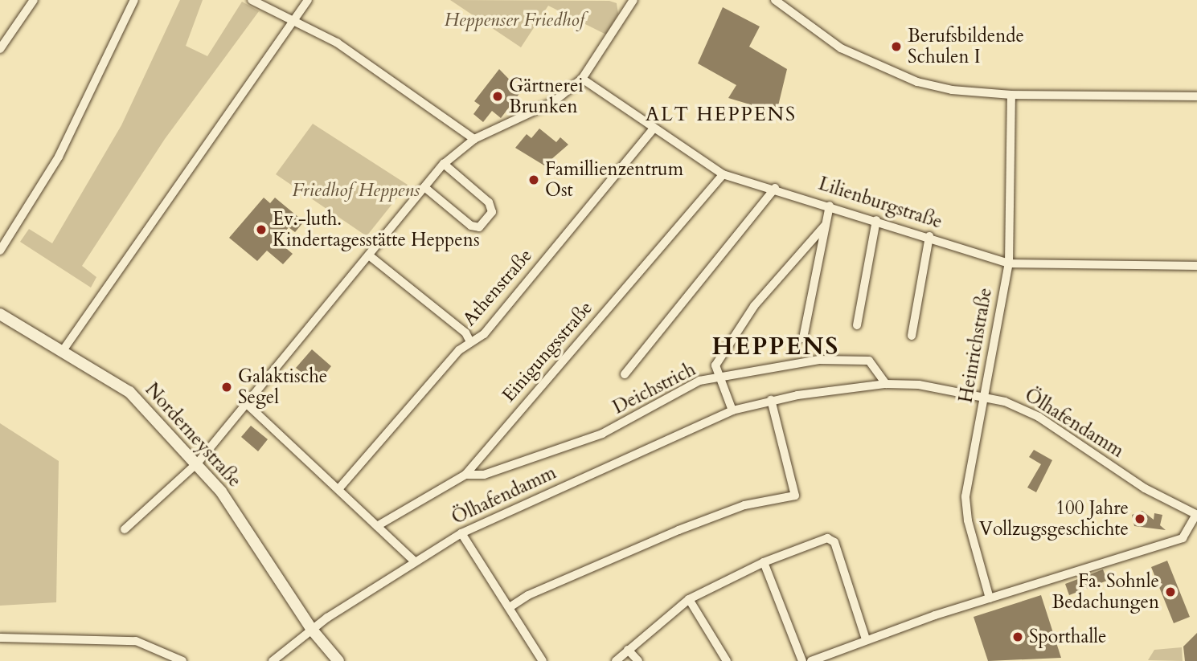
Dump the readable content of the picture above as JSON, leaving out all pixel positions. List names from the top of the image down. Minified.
{"streets":{"street":["Lilienburgstraße","Athenstraße","Heinrichstraße","Einigungsstraße","Deichstrich","Ölhafendamm","Norderneystraße"]},"crossings":[["Lilienburgstraße","Athenstraße"],["Lilienburgstraße","Heinrichstraße"],["Lilienburgstraße","Einigungsstraße"],["Heinrichstraße","Ölhafendamm"],["Einigungsstraße","Deichstrich"],["Deichstrich","Ölhafendamm"],["Ölhafendamm","Norderneystraße"]],"districts":["ALT HEPPENS","HEPPENS"],"parks":["Heppenser Friedhof","Friedhof Heppens"],"places":["Berufsbildende Schulen I","Gärtnerei Brunken","Famillienzentrum Ost","Ev.-luth. Kindertagesstätte Heppens","Galaktische Segel","100 Jahre Vollzugsgeschichte","Fa. Sohnle Bedachungen","Sporthalle"]}
